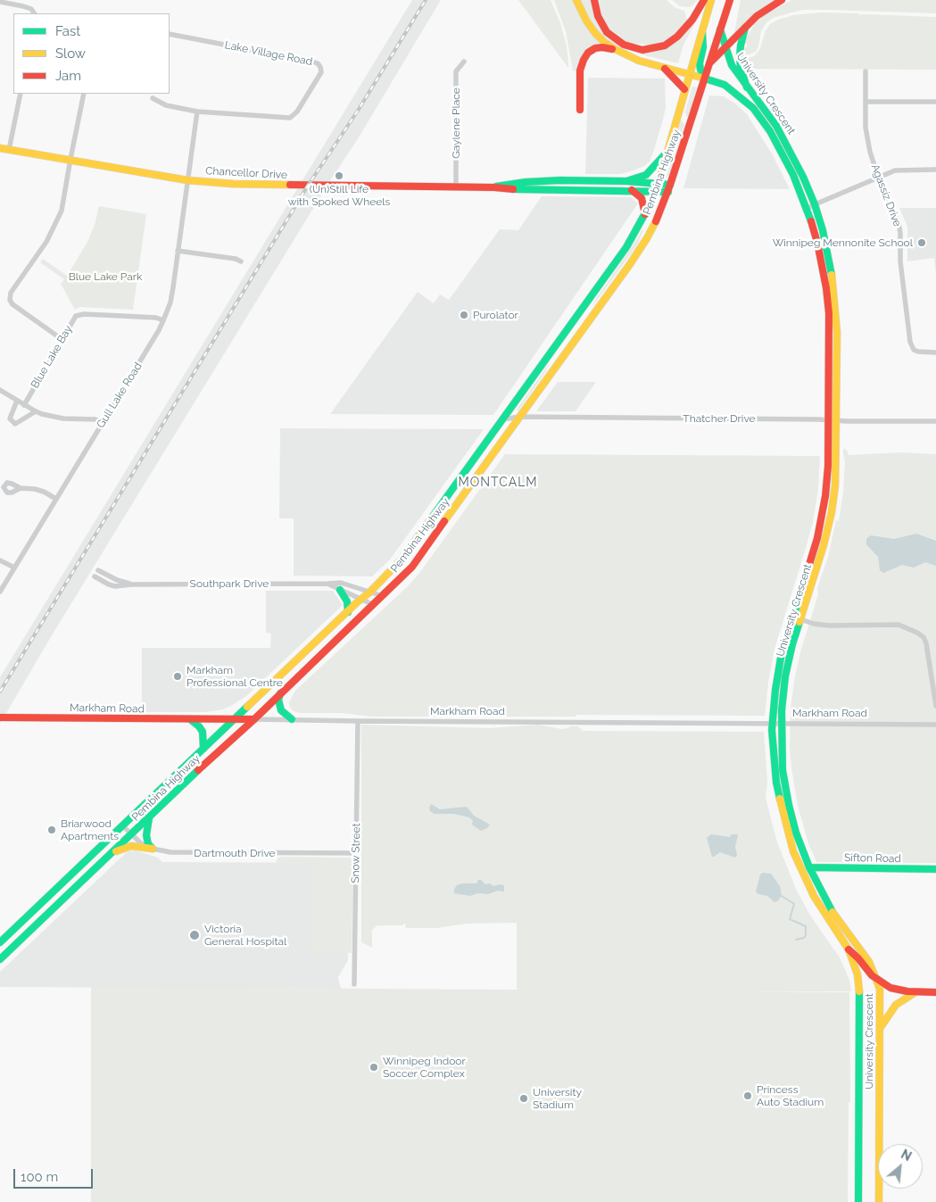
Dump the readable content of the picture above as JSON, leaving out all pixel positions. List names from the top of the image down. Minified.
{"streets":{"main road":["University Crescent","Pembina Highway","Chancellor Drive","Markham Road","Sifton Road"],"street":["Lake Village Road","Gaylene Place","Agassiz Drive","Blue Lake Bay","Gull Lake Road","Thatcher Drive","Southpark Drive","Dartmouth Drive","Snow Street"]},"crossings":[["University Crescent","Pembina Highway"],["University Crescent","Thatcher Drive"],["University Crescent","Markham Road"],["University Crescent","Sifton Road"],["Gaylene Place","Chancellor Drive"],["Pembina Highway","Chancellor Drive"],["Pembina Highway","Thatcher Drive"],["Pembina Highway","Southpark Drive"],["Pembina Highway","Markham Road"],["Pembina Highway","Dartmouth Drive"],["Chancellor Drive","Gull Lake Road"],["Blue Lake Bay","Gull Lake Road"],["Markham Road","Snow Street"],["Dartmouth Drive","Snow Street"]],"districts":["MONTCALM"],"parks":["Blue Lake Park"],"places":["(Un)Still Life with Spoked Wheels","Winnipeg Mennonite School","Purolator","Markham Professional Centre","Briarwood Apartments","Victoria General Hospital","Winnipeg Indoor Soccer Complex","Princess Auto Stadium","University Stadium"],"legend":["Fast","Slow","Jam"],"scale_bar":"100 m","north":"top right"}
